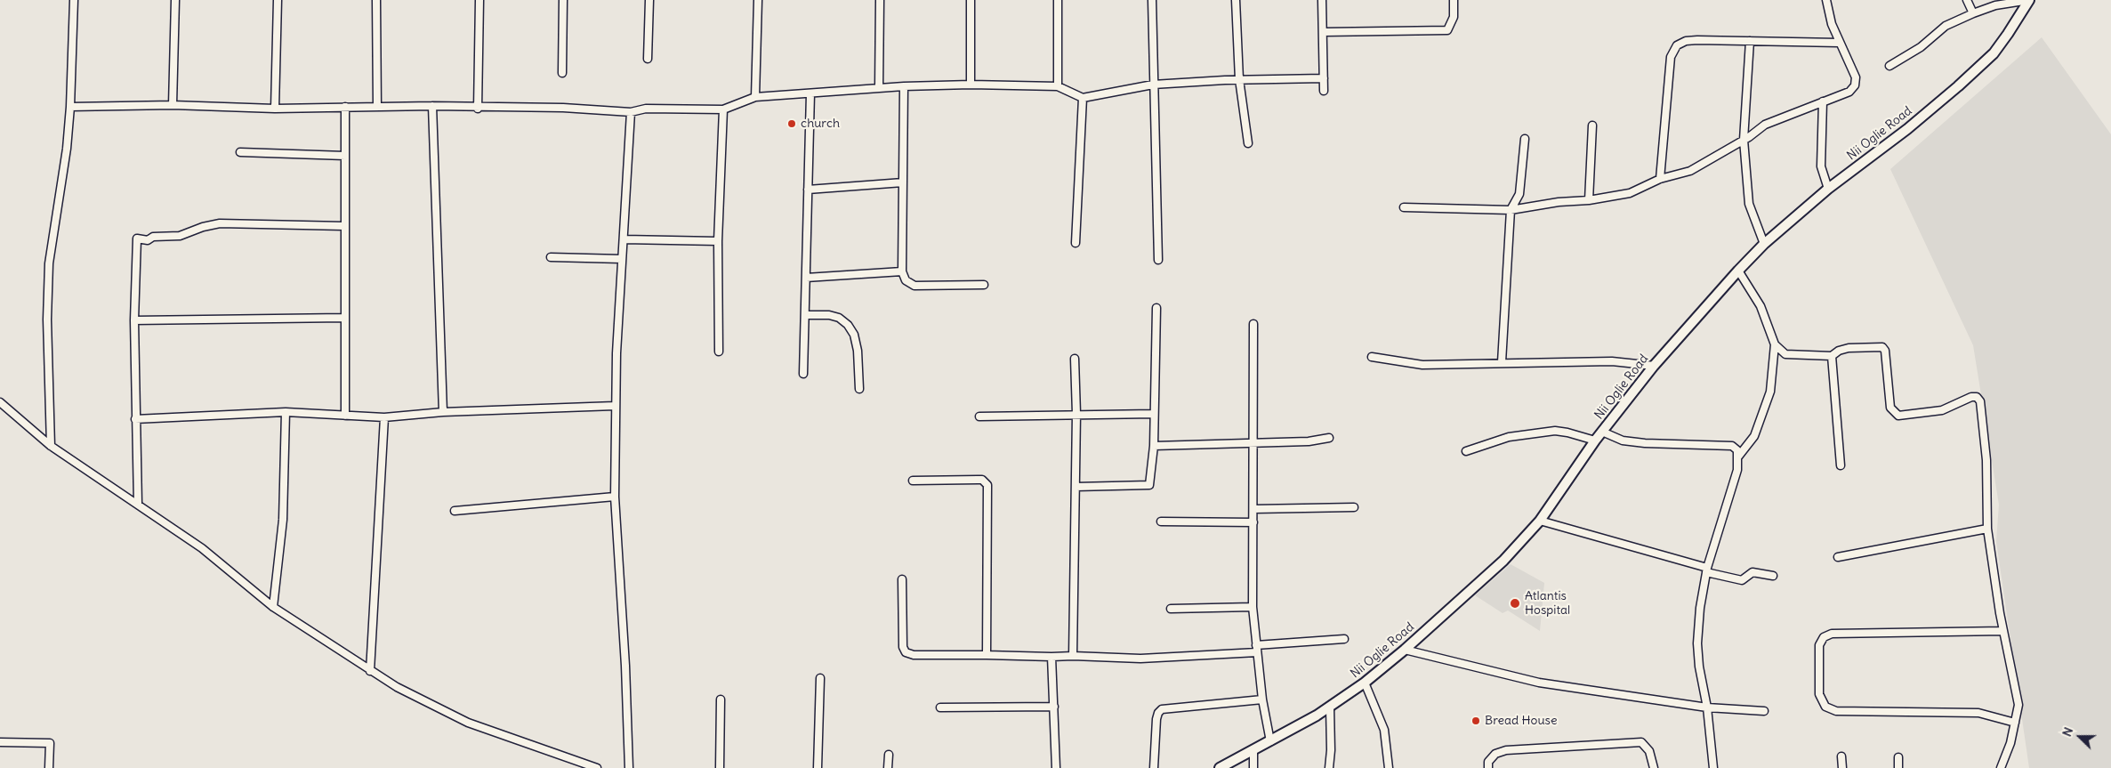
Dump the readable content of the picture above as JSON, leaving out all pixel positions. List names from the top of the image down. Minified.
{"streets":{"street":["Nii Oglie Road"]},"places":["church","Atlantis Hospital","Bread House"],"north":"left"}
